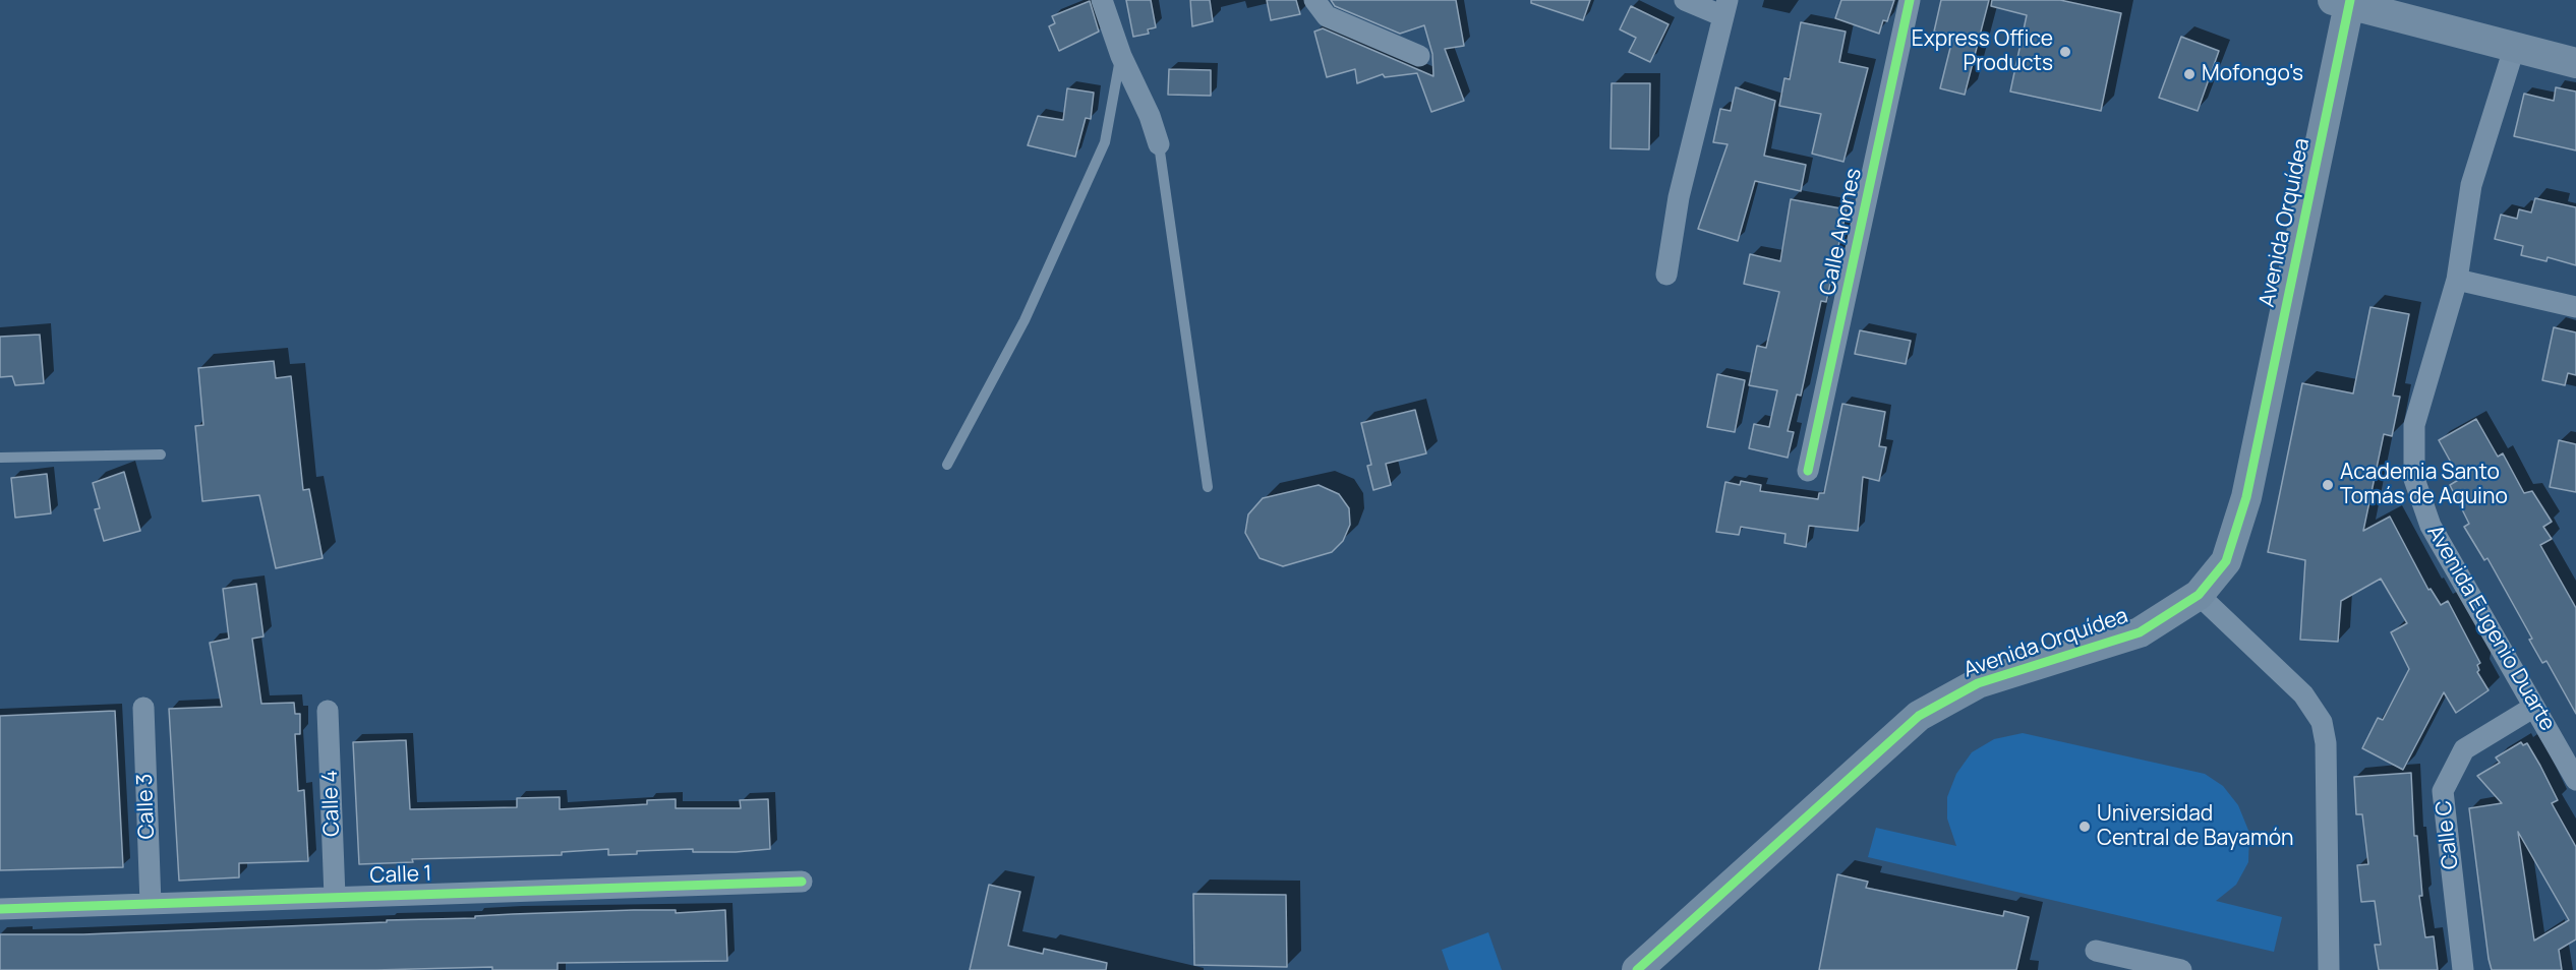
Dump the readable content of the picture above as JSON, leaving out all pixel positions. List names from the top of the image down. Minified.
{"streets":{"street":["Avenida Orquídea","Calle Anones","Avenida Eugenio Duarte","Calle 4","Calle 3","Calle C","Calle 1"]},"crossings":[["Avenida Eugenio Duarte","Calle C"],["Calle 4","Calle 1"],["Calle 3","Calle 1"]],"places":["Express Office Products","Mofongo's","Academia Santo Tomás de Aquino","Universidad Central de Bayamón"]}
